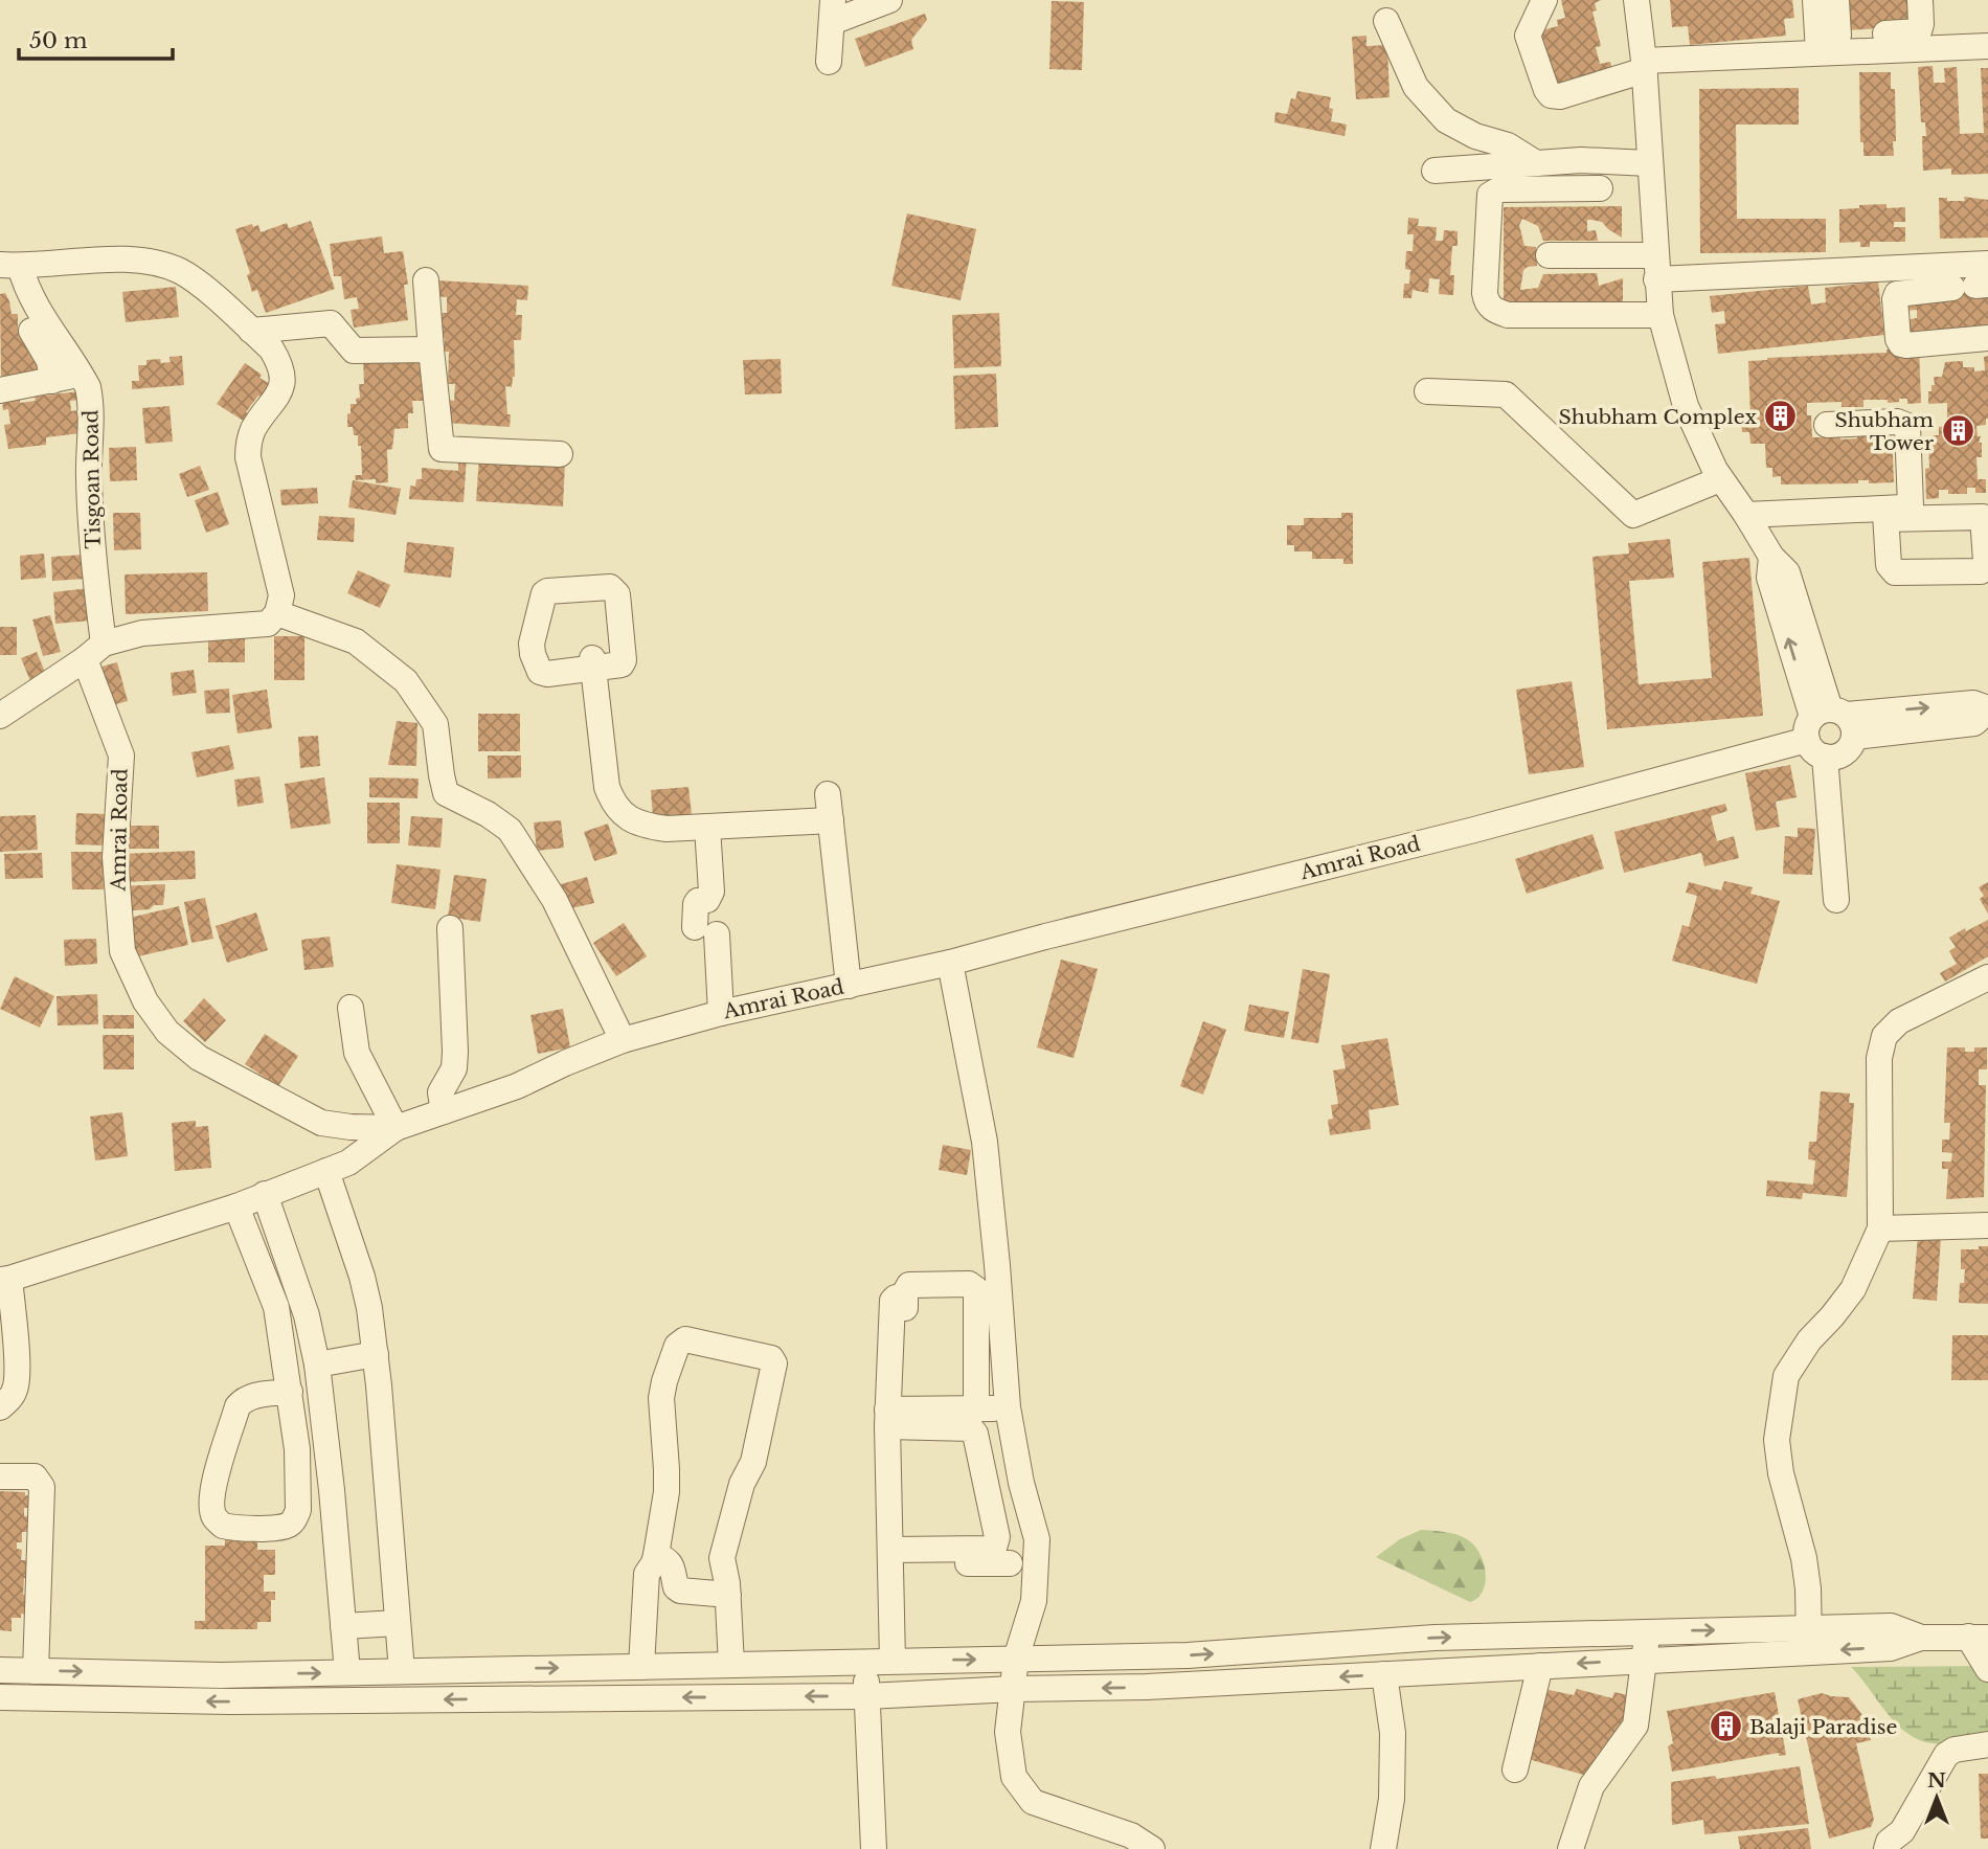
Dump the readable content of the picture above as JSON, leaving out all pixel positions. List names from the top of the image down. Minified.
{"streets":{"street":["Tisgoan Road","Amrai Road"]},"crossings":[["Tisgoan Road","Amrai Road"]],"places":{"building":["Shubham Complex","Shubham Tower","Balaji Paradise"]},"scale_bar":"50 m","north":"top"}
